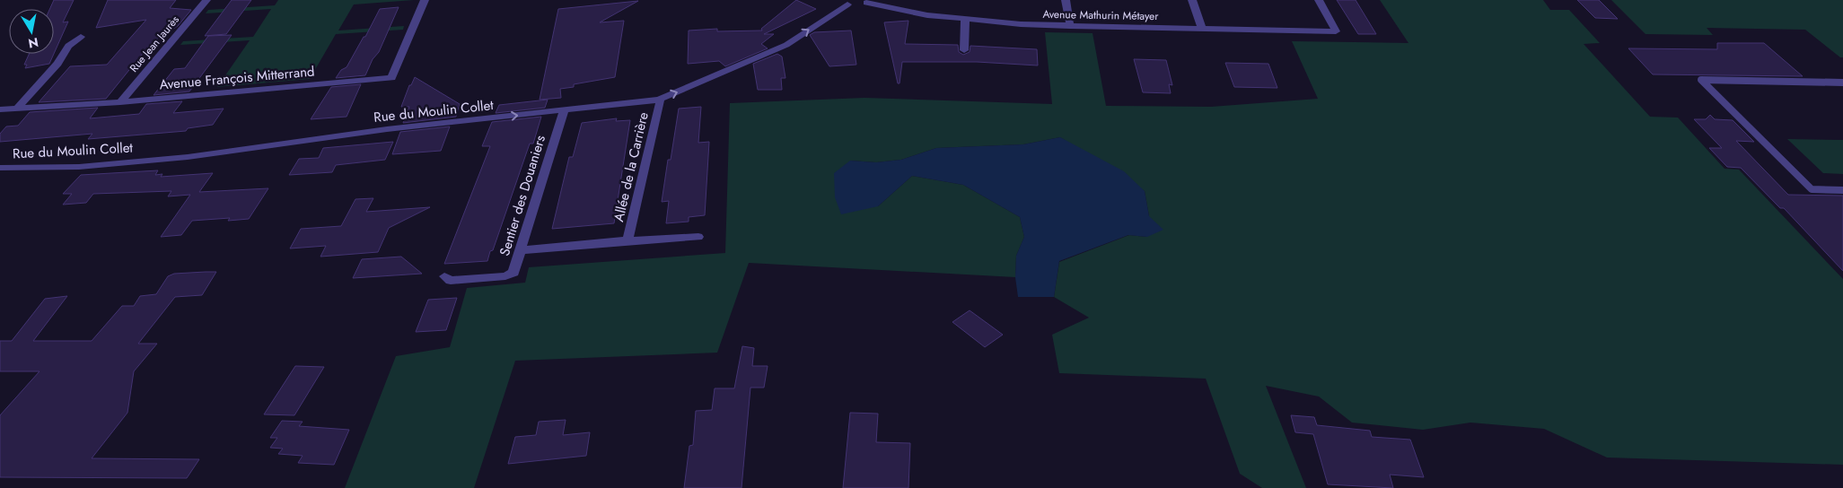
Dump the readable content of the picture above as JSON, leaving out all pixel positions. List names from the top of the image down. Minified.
{"streets":{"street":["Avenue Mathurin Métayer","Rue Jean Jaurès","Avenue François Mitterrand","Rue du Moulin Collet","Allée de la Carrière","Sentier des Douaniers"]},"crossings":[["Avenue Mathurin Métayer","Rue du Moulin Collet"],["Rue Jean Jaurès","Avenue François Mitterrand"],["Rue du Moulin Collet","Allée de la Carrière"],["Rue du Moulin Collet","Sentier des Douaniers"],["Allée de la Carrière","Sentier des Douaniers"]],"one_way":["Rue du Moulin Collet"],"north":"bottom"}
